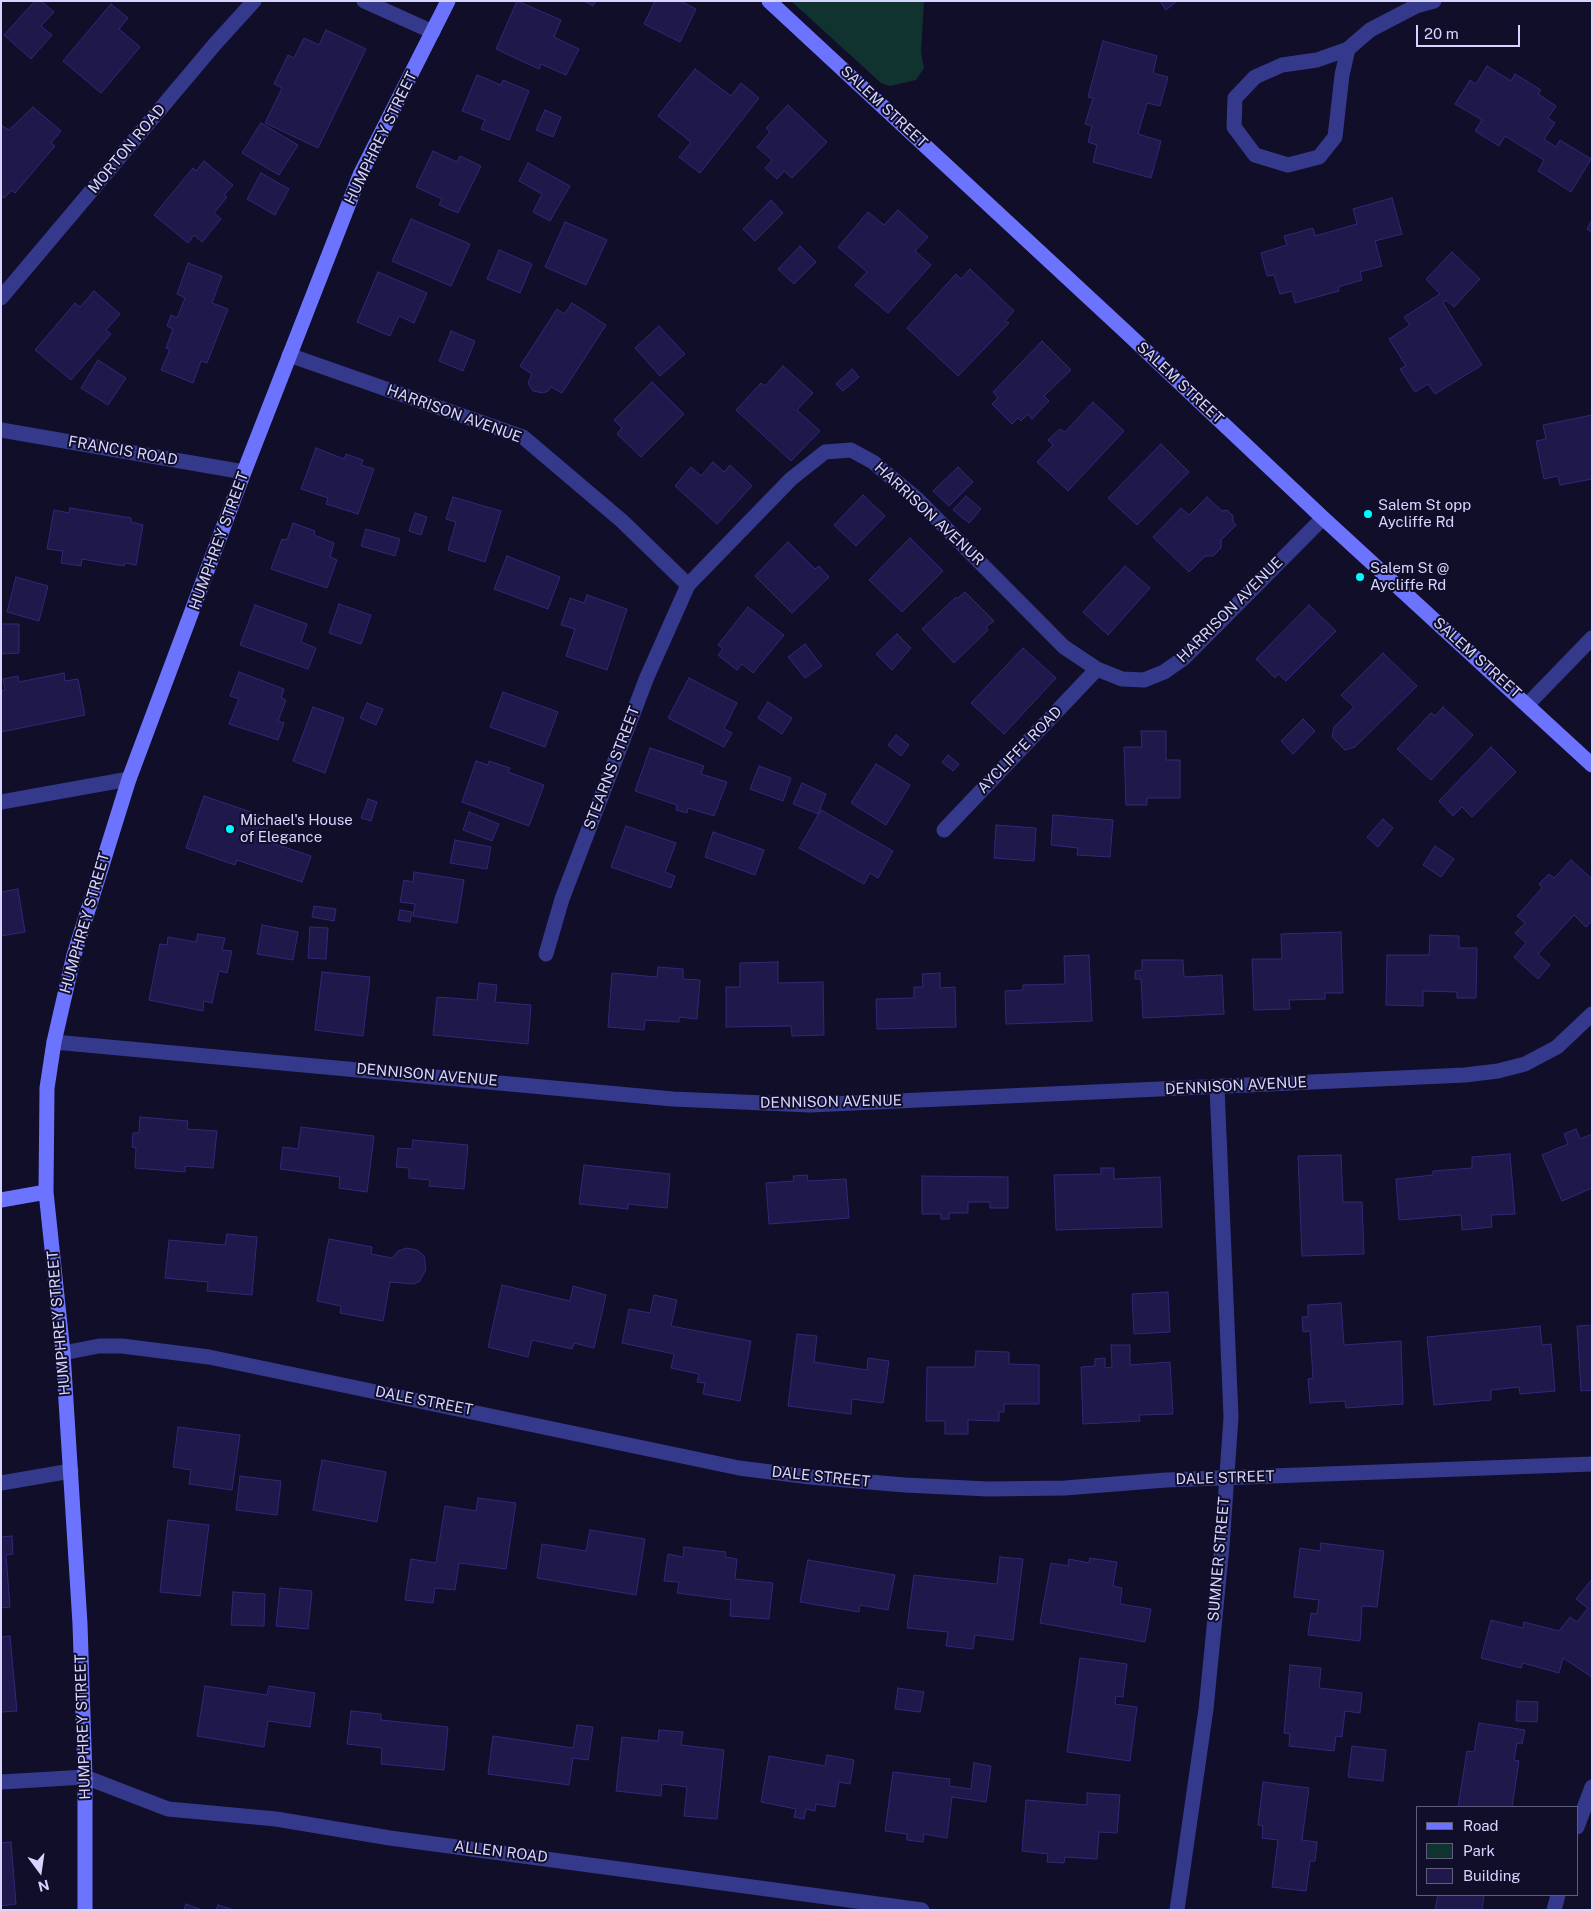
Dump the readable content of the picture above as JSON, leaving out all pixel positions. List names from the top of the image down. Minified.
{"streets":{"main road":["SALEM STREET","HUMPHREY STREET"],"street":["MORTON ROAD","HARRISON AVENUE","FRANCIS ROAD","HARRISON AVENUR","AYCLIFFE ROAD","STEARNS STREET","DENNISON AVENUE","DALE STREET","SUMNER STREET","ALLEN ROAD"]},"crossings":[["SALEM STREET","HARRISON AVENUE"],["HUMPHREY STREET","HARRISON AVENUE"],["HUMPHREY STREET","FRANCIS ROAD"],["HUMPHREY STREET","DENNISON AVENUE"],["HUMPHREY STREET","DALE STREET"],["HUMPHREY STREET","ALLEN ROAD"],["HARRISON AVENUE","HARRISON AVENUR"],["HARRISON AVENUE","AYCLIFFE ROAD"],["HARRISON AVENUE","STEARNS STREET"],["HARRISON AVENUR","AYCLIFFE ROAD"],["HARRISON AVENUR","STEARNS STREET"],["DENNISON AVENUE","SUMNER STREET"],["DALE STREET","SUMNER STREET"]],"places":["Salem St opp Aycliffe Rd","Salem St @ Aycliffe Rd","Michael's House of Elegance"],"legend":["Road","Park","Building"],"scale_bar":"20 m","north":"bottom"}
